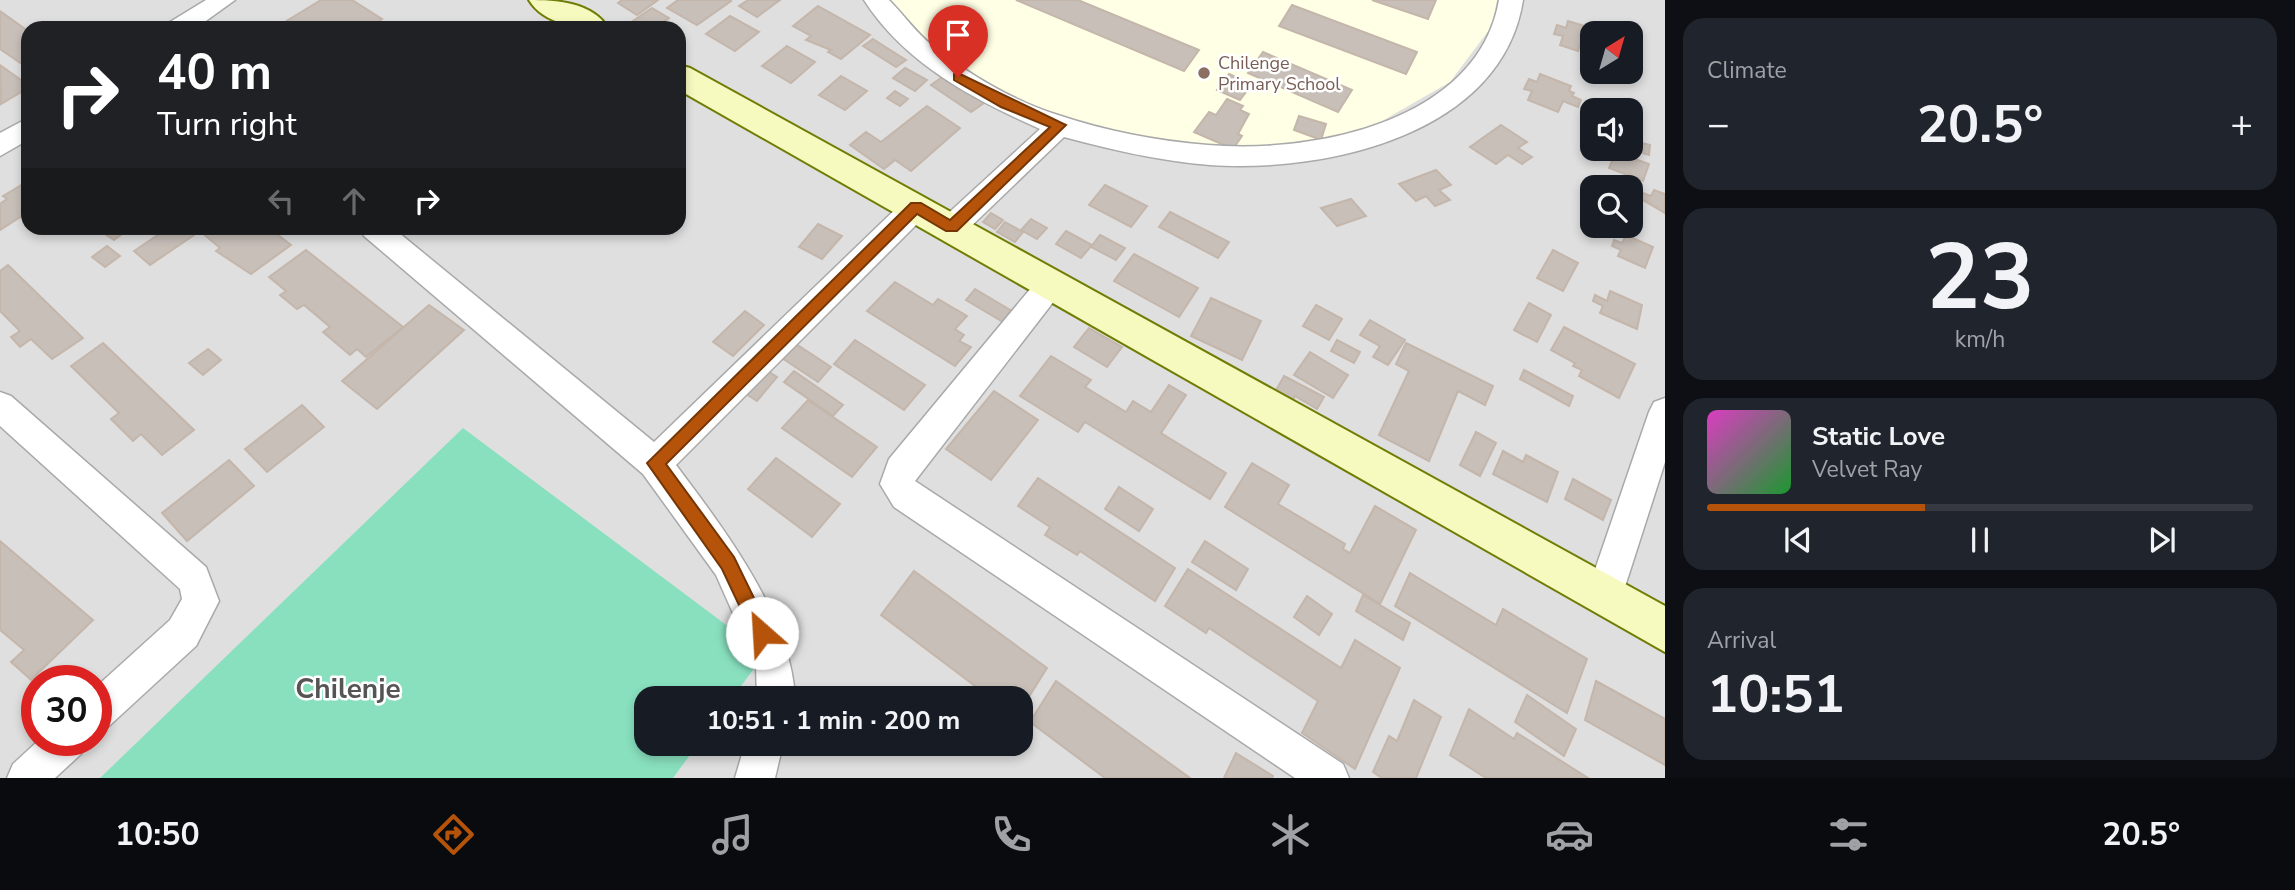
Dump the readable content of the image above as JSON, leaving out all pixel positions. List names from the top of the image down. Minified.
{"districts":["Chilenje"],"places":["Chilenge Primary School"],"north":"top right","page":{"tile":["Climate",["23","km/h"],["Arrival","10:51"]],"turn":["40 m","Turn right"],"heat":["−","20.5°","+"],"song":["Static Love","Velvet Ray"],"limit":"30","trip":"10:51 · 1 min · 200 m","tabs":["10:50","20.5°"]}}
